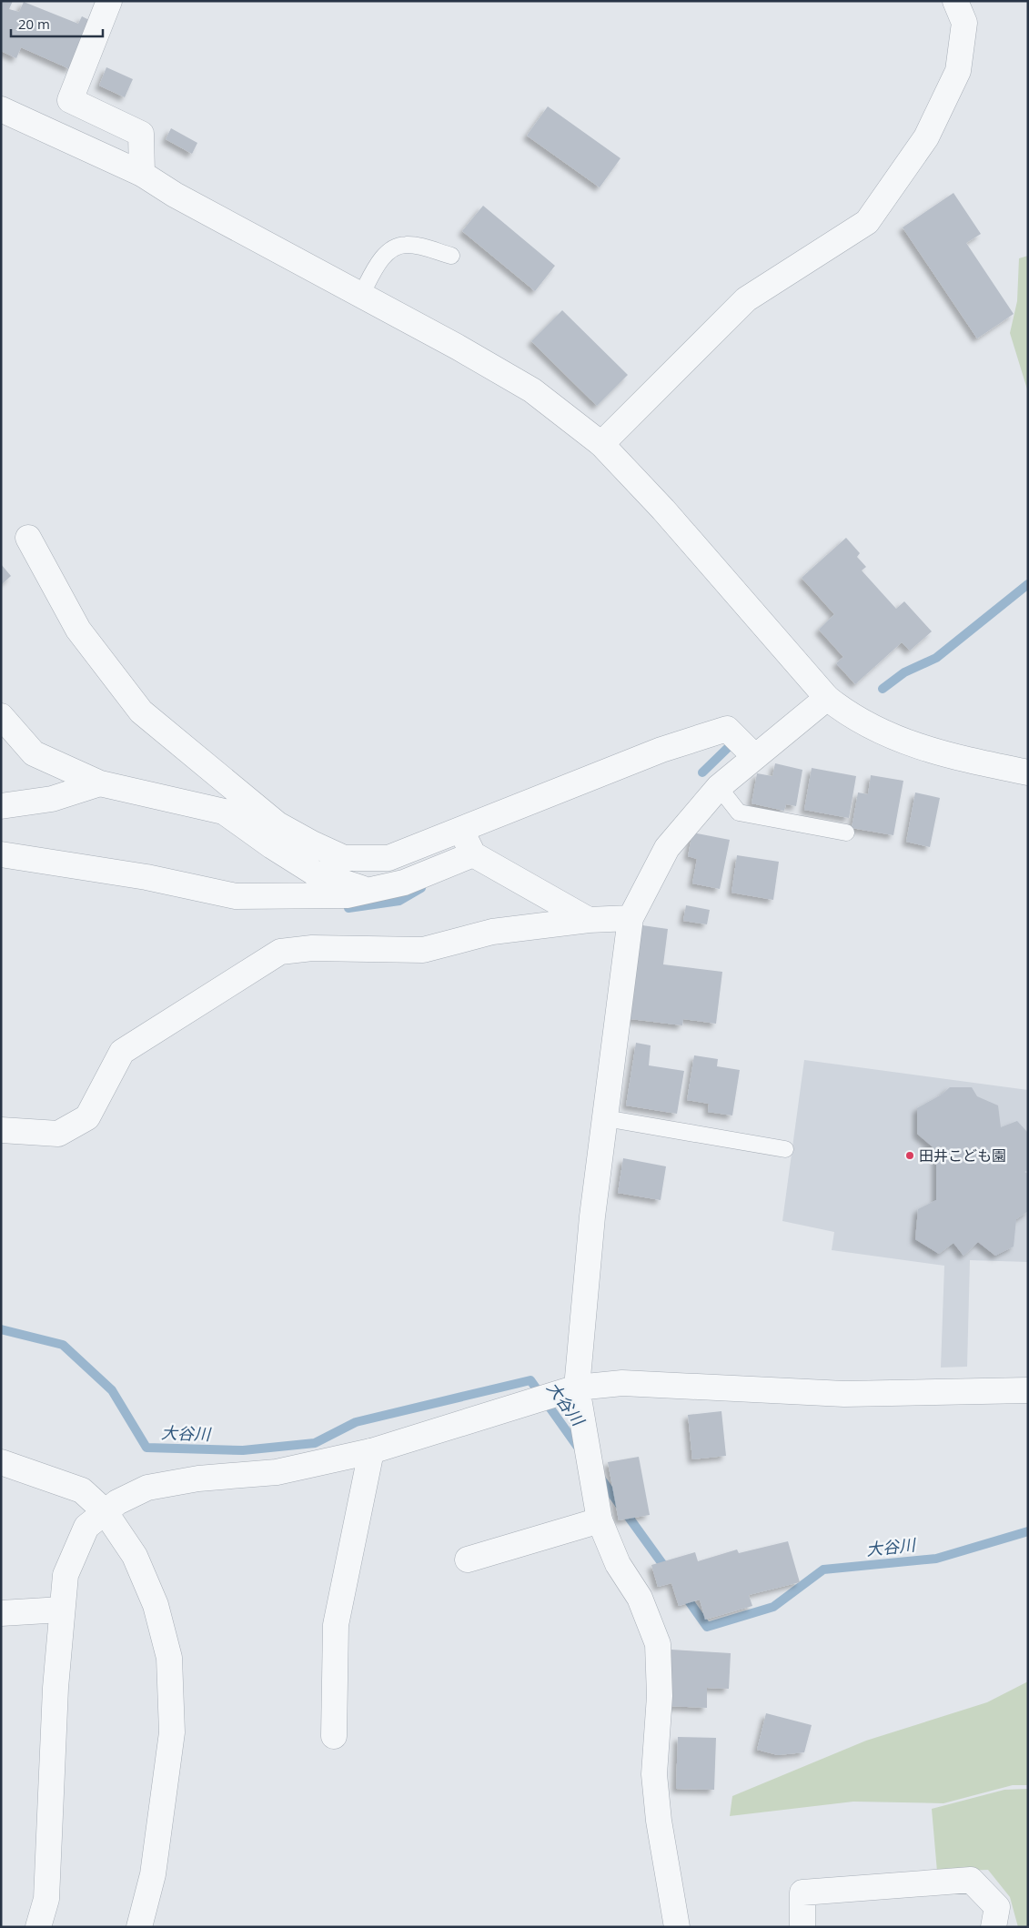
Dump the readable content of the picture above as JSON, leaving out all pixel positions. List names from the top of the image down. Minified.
{"water":["大谷川"],"places":["田井こども園"],"scale_bar":"20 m"}
